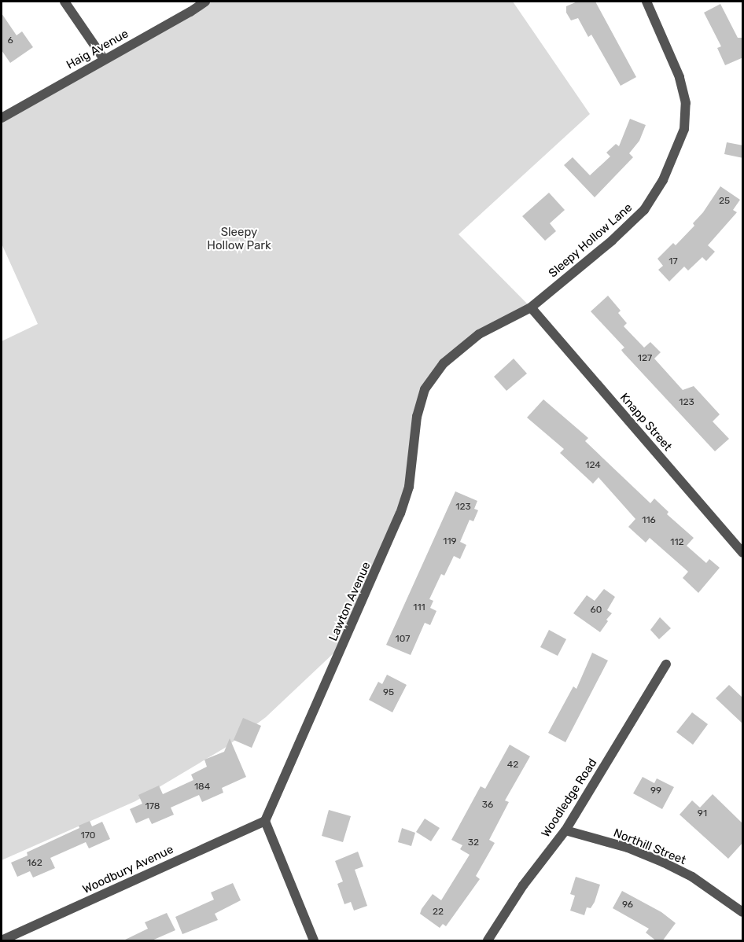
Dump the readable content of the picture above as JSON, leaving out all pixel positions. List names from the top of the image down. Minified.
{"streets":{"street":["Haig Avenue","Sleepy Hollow Lane","Knapp Street","Lawton Avenue","Woodledge Road","Northill Street","Woodbury Avenue"]},"crossings":[["Sleepy Hollow Lane","Knapp Street"],["Sleepy Hollow Lane","Lawton Avenue"],["Knapp Street","Lawton Avenue"],["Lawton Avenue","Woodbury Avenue"],["Woodledge Road","Northill Street"]],"parks":["Sleepy Hollow Park"],"house_numbers":["6","25","17","127","123","124","123","116","119","112","111","60","107","95","42","184","99","36","178","91","170","32","162","96","22"]}
